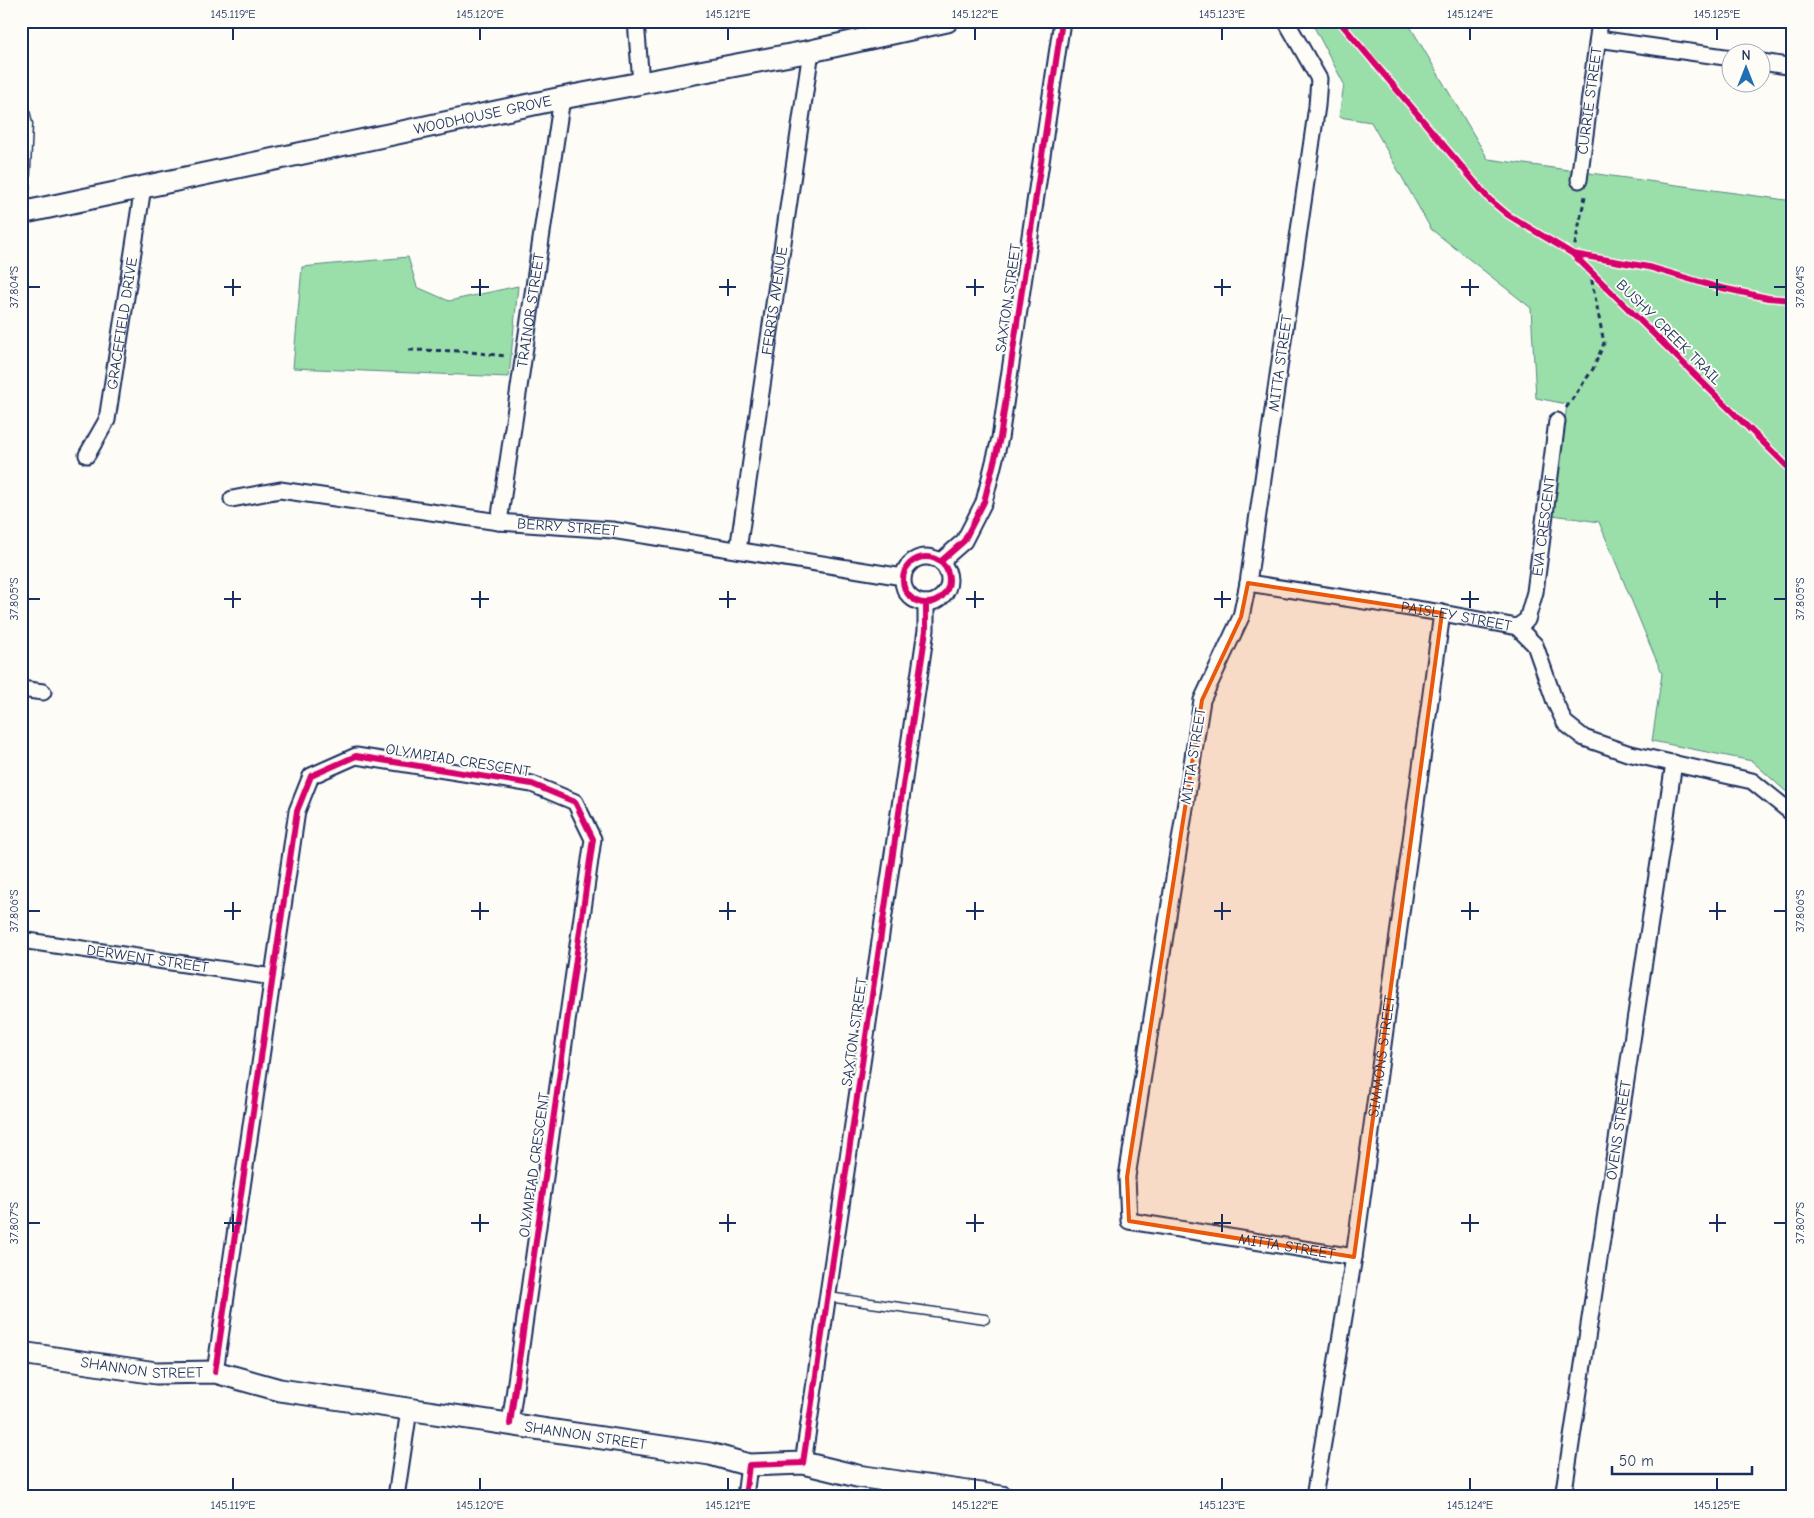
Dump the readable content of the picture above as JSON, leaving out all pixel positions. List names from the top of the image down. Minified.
{"streets":{"street":["CURRIE STREET","WOODHOUSE GROVE","SAXTON STREET","FERRIS AVENUE","TRAINOR STREET","GRACEFIELD DRIVE","MITTA STREET","EVA CRESCENT","BERRY STREET","PAISLEY STREET","OLYMPIAD CRESCENT","DERWENT STREET","SIMMONS STREET","OVENS STREET","SHANNON STREET"],"cycle path":["BUSHY CREEK TRAIL"]},"crossings":[["WOODHOUSE GROVE","FERRIS AVENUE"],["WOODHOUSE GROVE","TRAINOR STREET"],["WOODHOUSE GROVE","GRACEFIELD DRIVE"],["SAXTON STREET","BERRY STREET"],["SAXTON STREET","SHANNON STREET"],["FERRIS AVENUE","BERRY STREET"],["TRAINOR STREET","BERRY STREET"],["MITTA STREET","PAISLEY STREET"],["MITTA STREET","SIMMONS STREET"],["EVA CRESCENT","PAISLEY STREET"],["PAISLEY STREET","SIMMONS STREET"],["PAISLEY STREET","OVENS STREET"],["OLYMPIAD CRESCENT","DERWENT STREET"],["OLYMPIAD CRESCENT","SHANNON STREET"]],"scale_bar":"50 m","north":"top","coordinates":["145.119°E","145.120°E","145.121°E","145.122°E","145.123°E","145.124°E","145.125°E","37.804°S","37.805°S","37.806°S","37.807°S"]}
